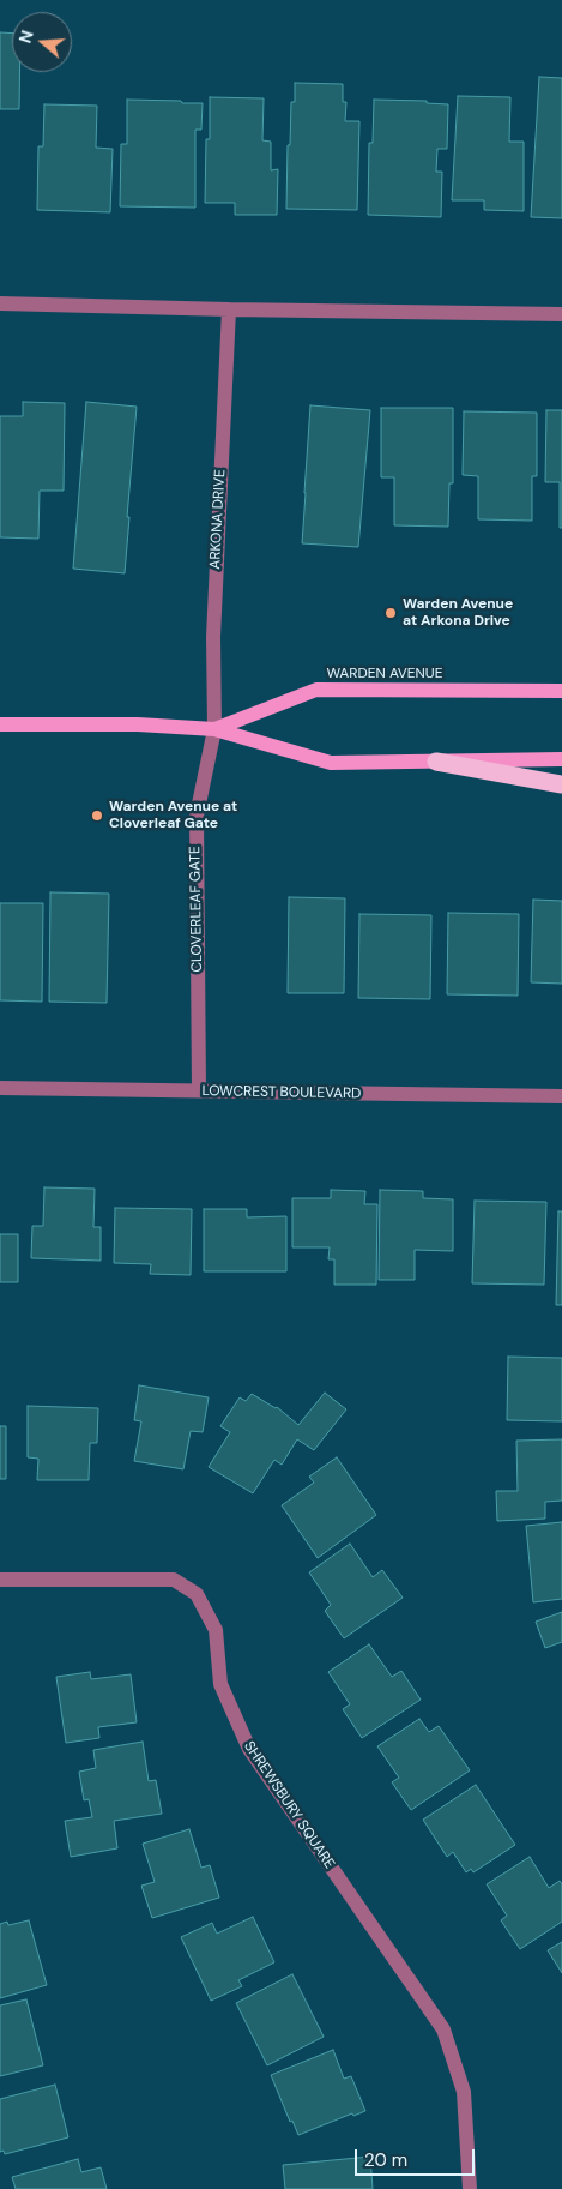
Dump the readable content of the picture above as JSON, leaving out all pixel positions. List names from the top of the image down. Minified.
{"streets":{"main road":["WARDEN AVENUE"],"street":["ARKONA DRIVE","CLOVERLEAF GATE","LOWCREST BOULEVARD","SHREWSBURY SQUARE"]},"crossings":[["ARKONA DRIVE","WARDEN AVENUE"],["ARKONA DRIVE","CLOVERLEAF GATE"],["WARDEN AVENUE","CLOVERLEAF GATE"],["CLOVERLEAF GATE","LOWCREST BOULEVARD"]],"places":["Warden Avenue at Arkona Drive","Warden Avenue at Cloverleaf Gate"],"scale_bar":"20 m","north":"left"}
